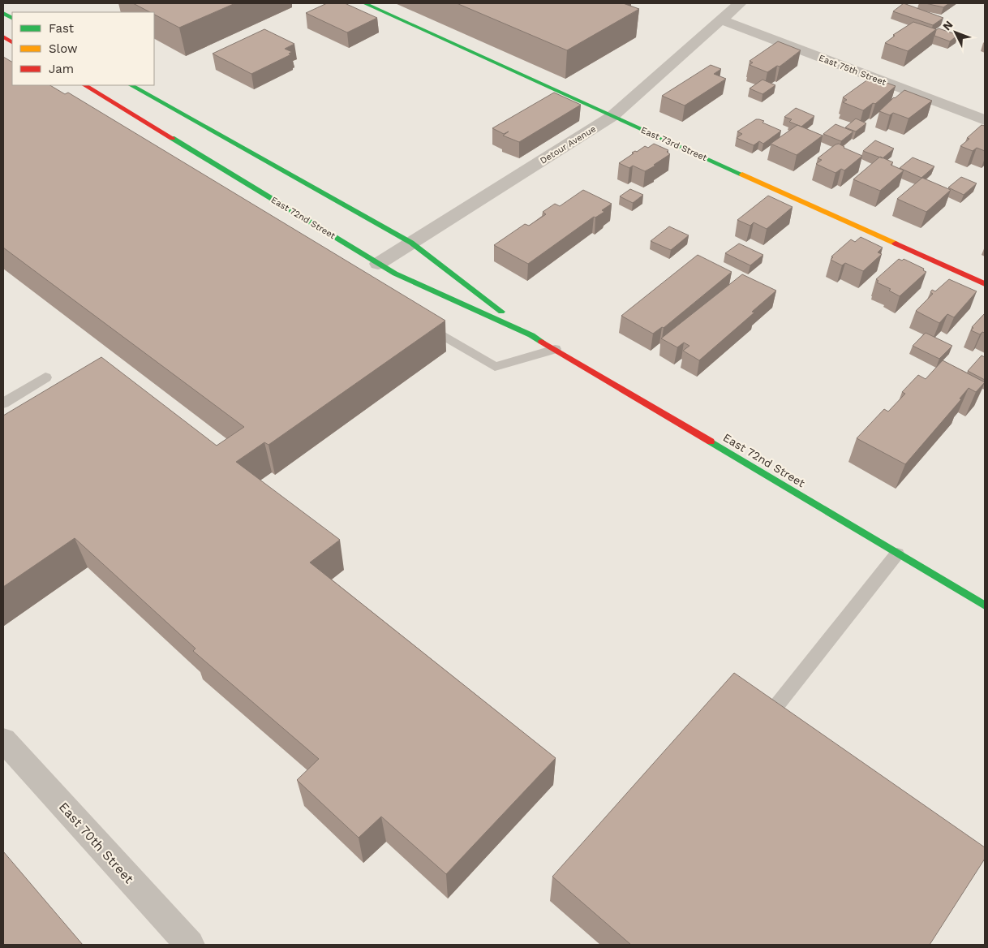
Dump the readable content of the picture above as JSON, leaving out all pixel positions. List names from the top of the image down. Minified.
{"streets":{"main road":["East 73rd Street","East 72nd Street"],"street":["East 75th Street","Detour Avenue","East 70th Street"]},"crossings":[["East 75th Street","Detour Avenue"],["East 73rd Street","Detour Avenue"],["Detour Avenue","East 72nd Street"]],"legend":["Fast","Slow","Jam"],"north":"top left"}
